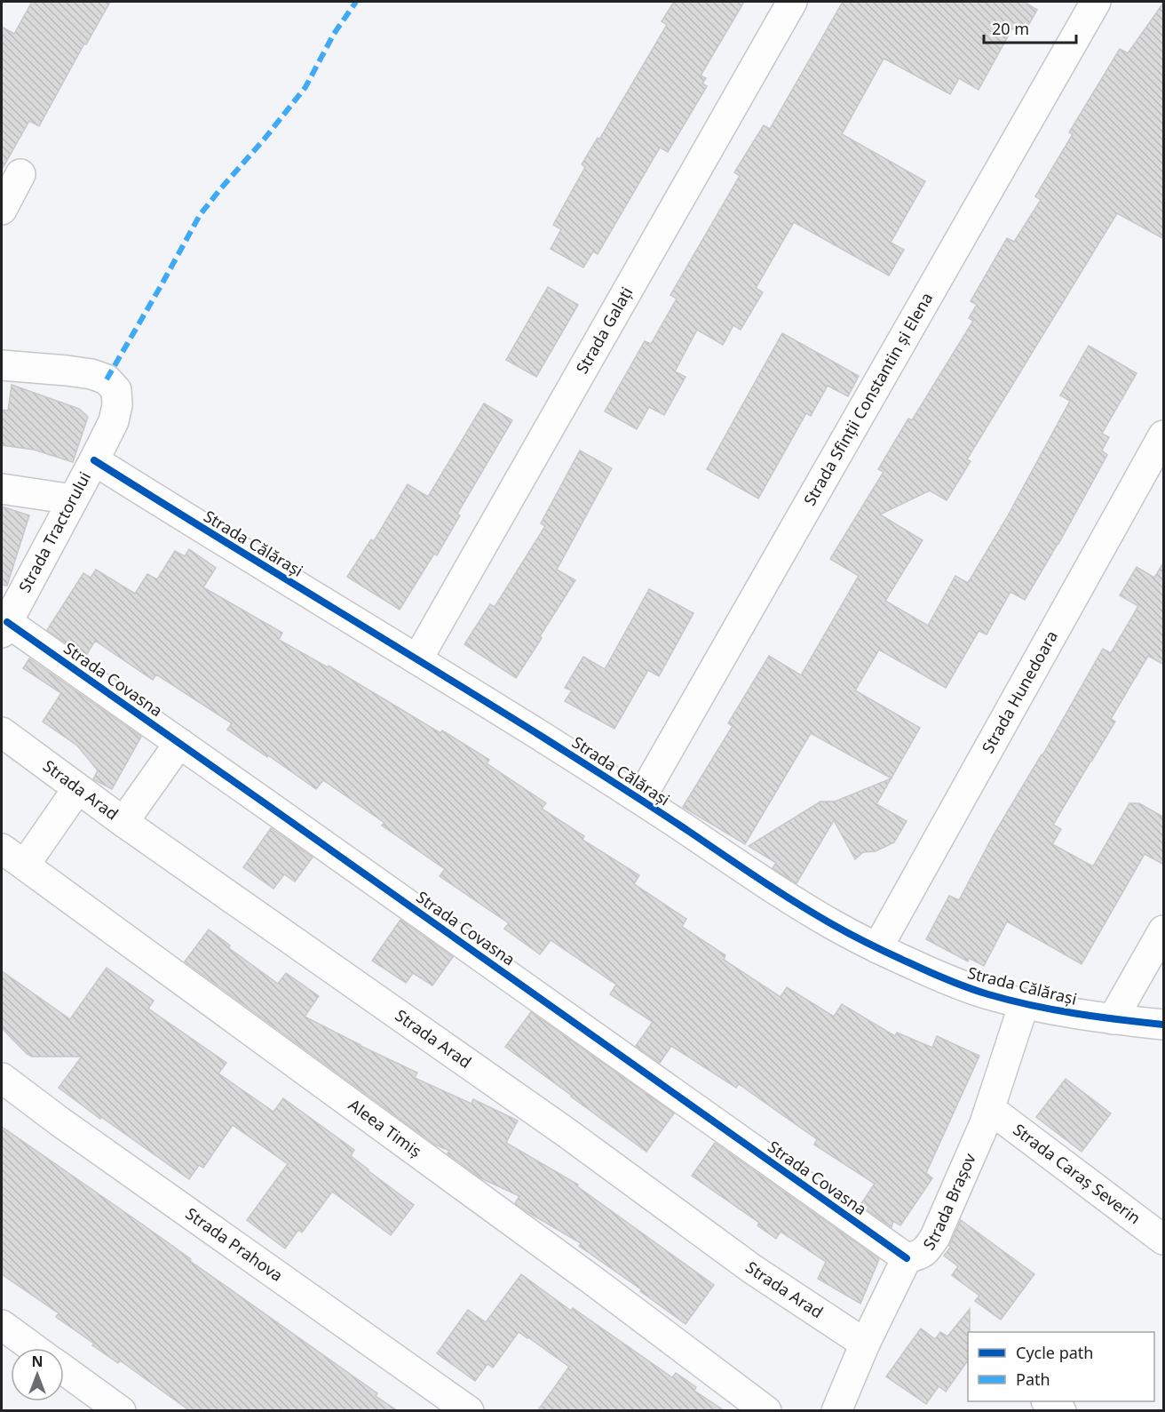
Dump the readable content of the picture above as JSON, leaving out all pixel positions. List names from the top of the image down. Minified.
{"streets":{"street":["Strada Galați","Strada Sfinții Constantin și Elena","Strada Tractorului","Strada Călărași","Strada Covasna","Strada Hunedoara","Strada Arad","Aleea Timiș","Strada Caraș Severin","Strada Brașov","Strada Prahova"]},"crossings":[["Strada Galați","Strada Călărași"],["Strada Sfinții Constantin și Elena","Strada Călărași"],["Strada Tractorului","Strada Călărași"],["Strada Tractorului","Strada Covasna"],["Strada Călărași","Strada Hunedoara"],["Strada Călărași","Strada Brașov"],["Strada Covasna","Strada Brașov"],["Strada Arad","Strada Brașov"],["Strada Caraș Severin","Strada Brașov"]],"legend":["Cycle path","Path"],"scale_bar":"20 m","north":"top"}
